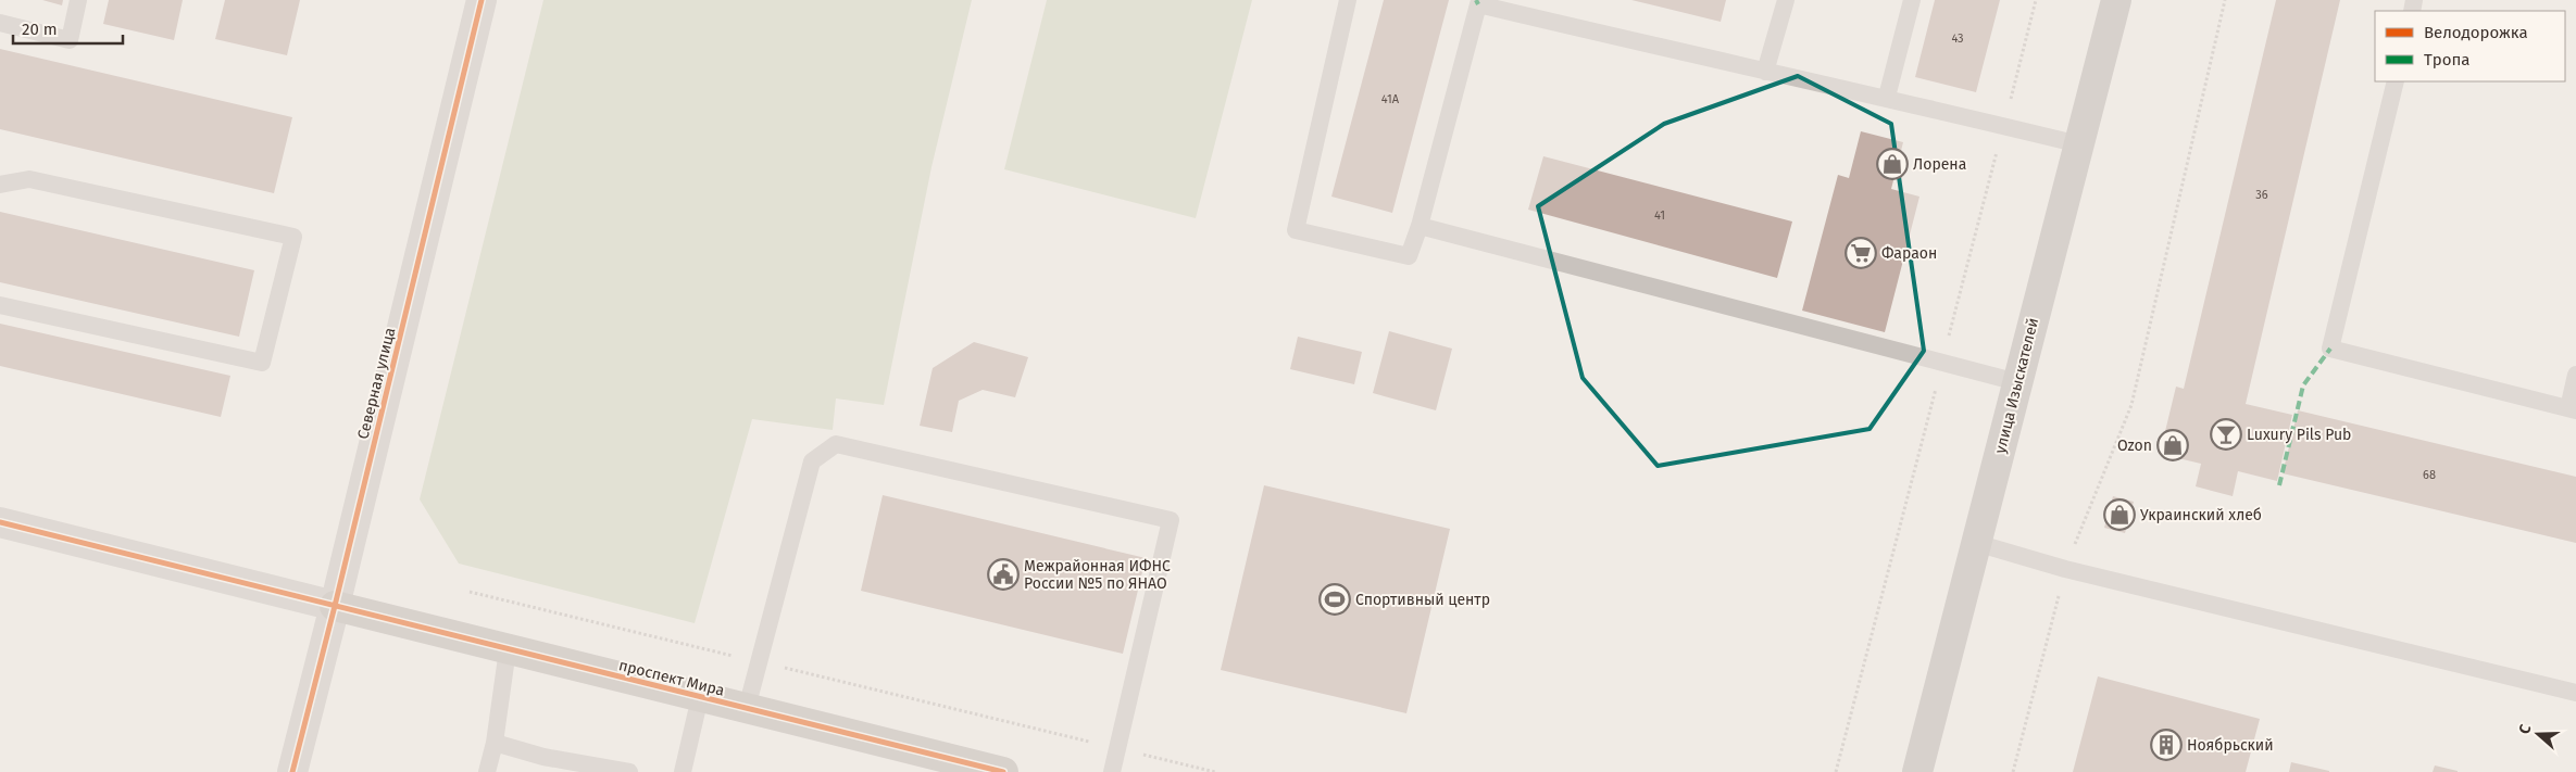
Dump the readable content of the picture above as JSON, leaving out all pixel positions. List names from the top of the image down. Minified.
{"streets":{"main road":["улица Изыскателей"],"street":["Северная улица","проспект Мира"]},"crossings":[["Северная улица","проспект Мира"]],"places":{"shop":["Лорена","Ozon","Украинский хлеб"],"supermarket":["Фараон"],"bar":["Luxury Pils Pub"],"public building":["Межрайонная ИФНС России №5 по ЯНАО"],"sports":["Спортивный центр"],"building":["Ноябрьский"]},"house_numbers":["43","41А","36","41","68"],"legend":["Велодорожка","Тропа"],"scale_bar":"20 m","north":"left"}
